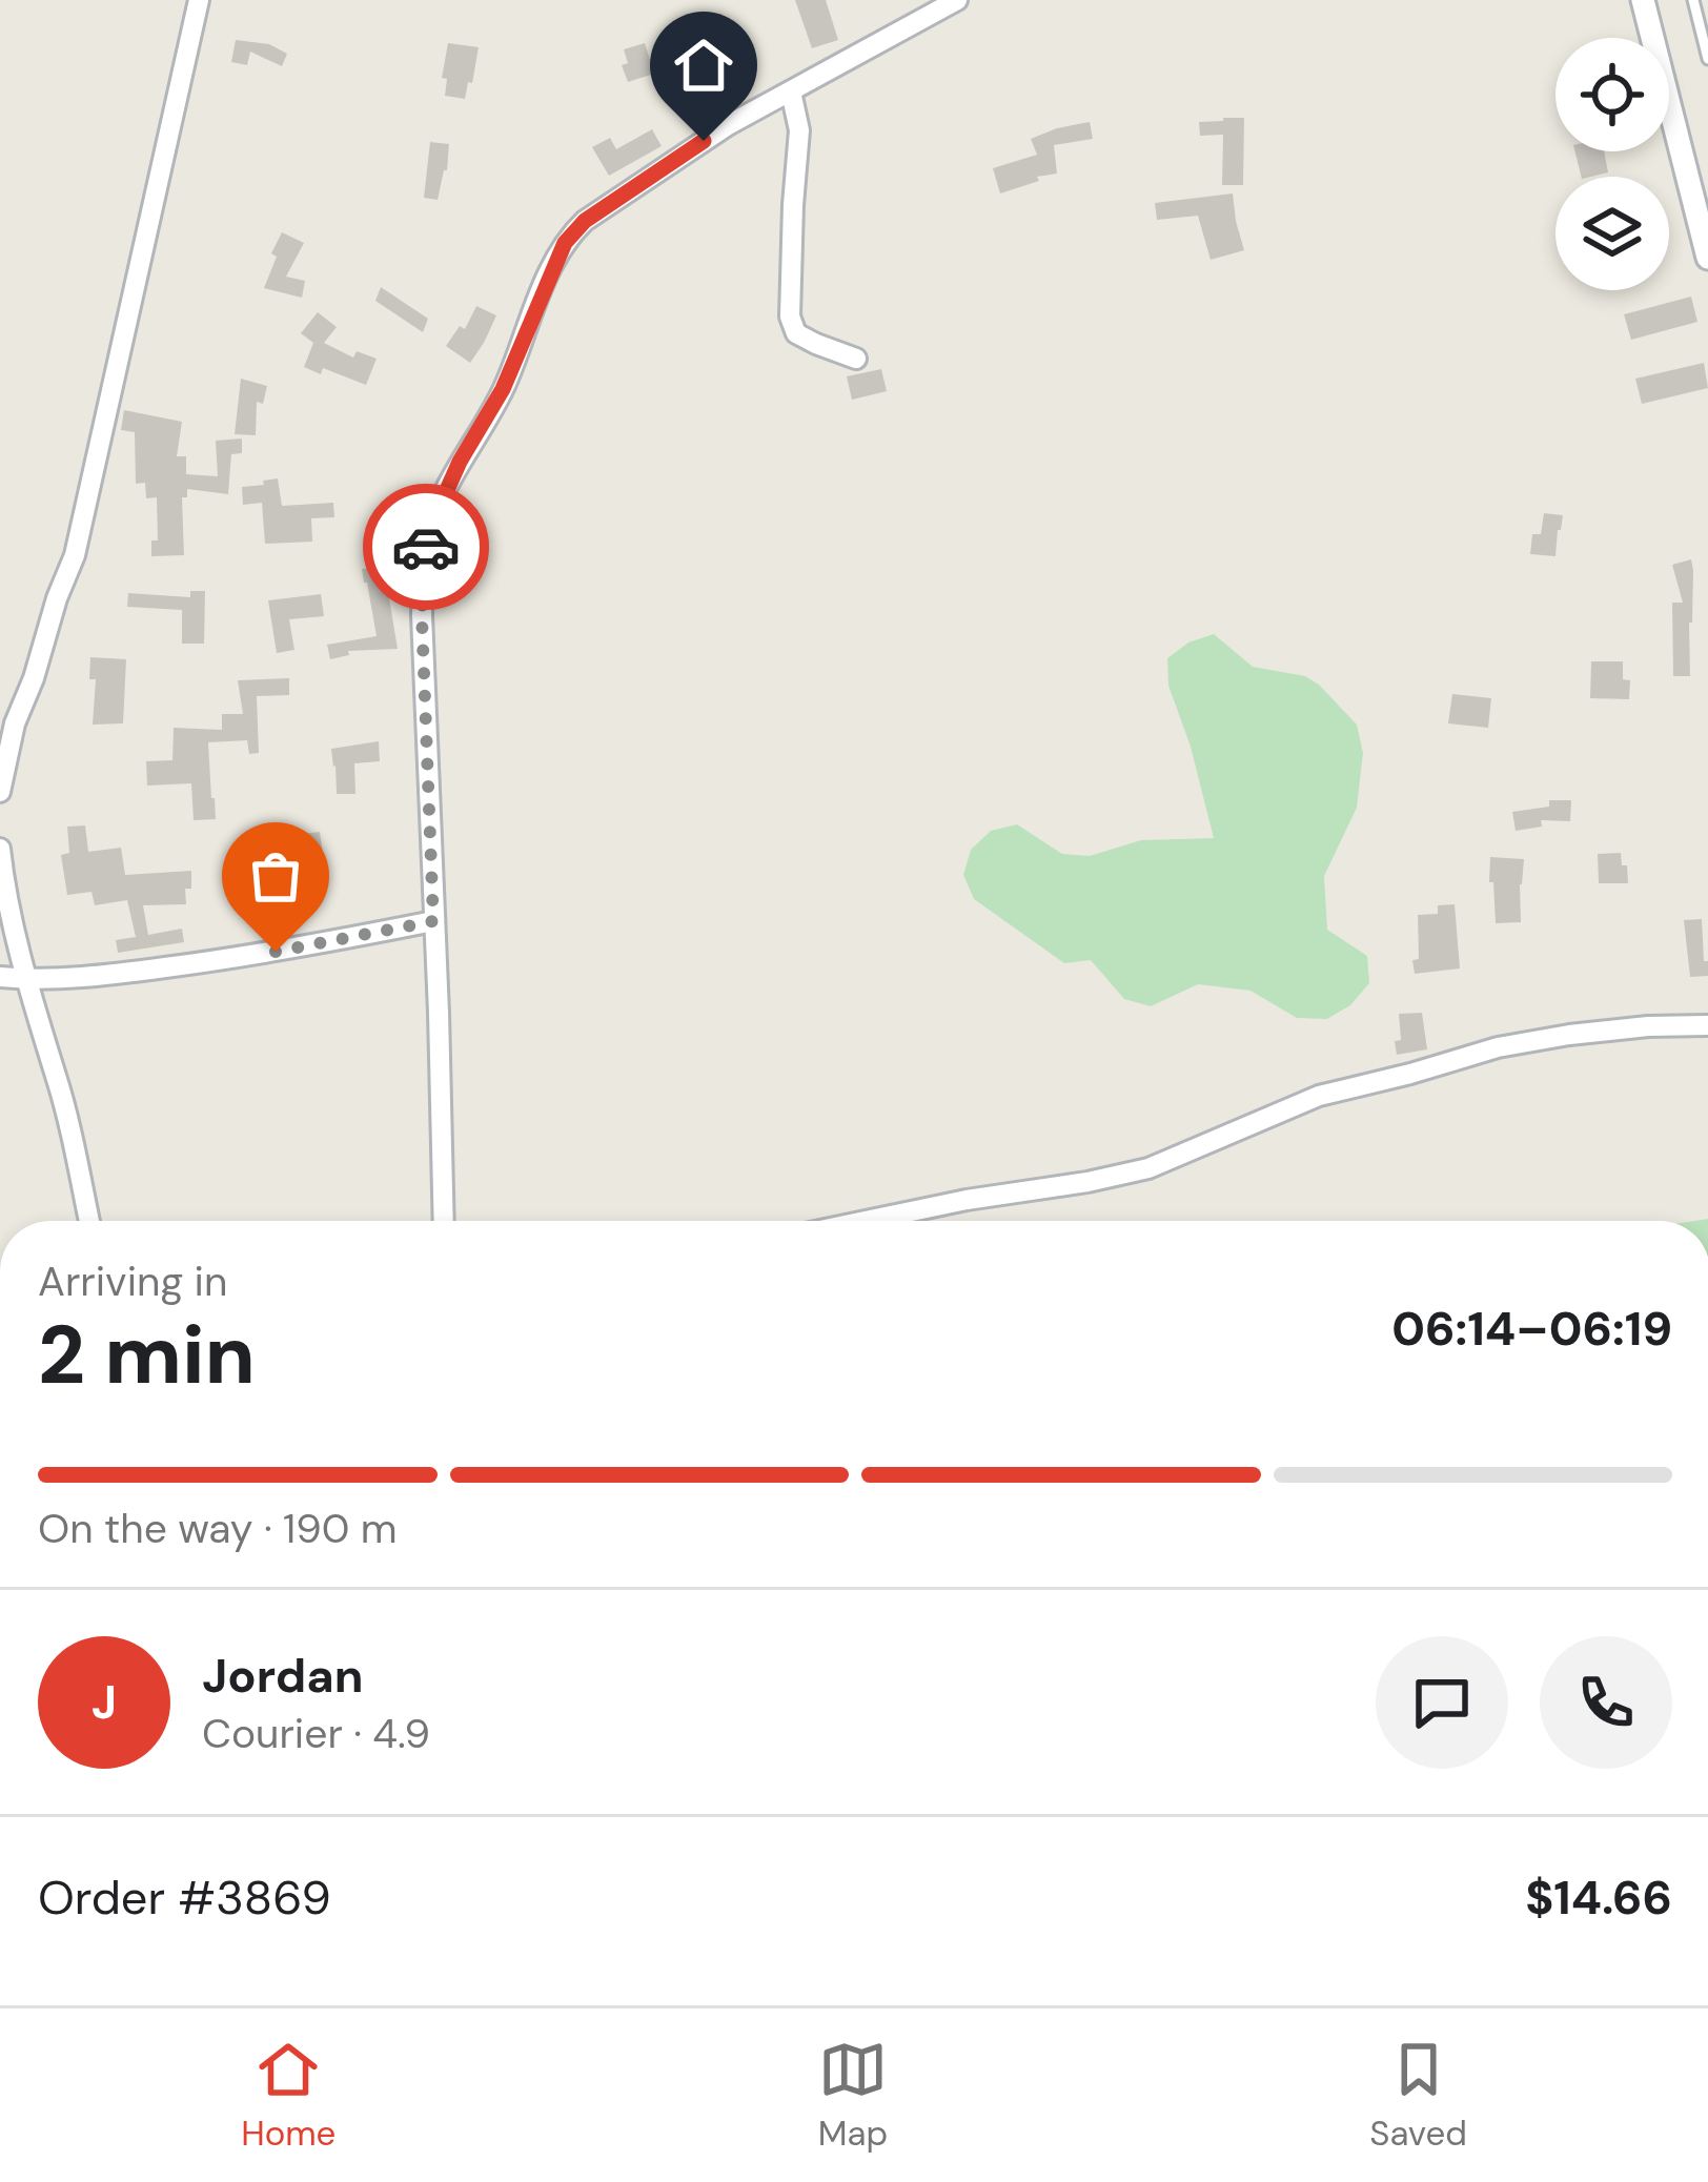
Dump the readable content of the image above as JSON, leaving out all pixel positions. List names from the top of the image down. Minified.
{"page":{"heading":["2 min","Arriving in","06:14–06:19"],"panel":["Jordan","Courier · 4.9","Order #3869","$14.66"],"bar":"On the way · 190 m","round":"J","tabs":["Home","Map","Saved"]}}
